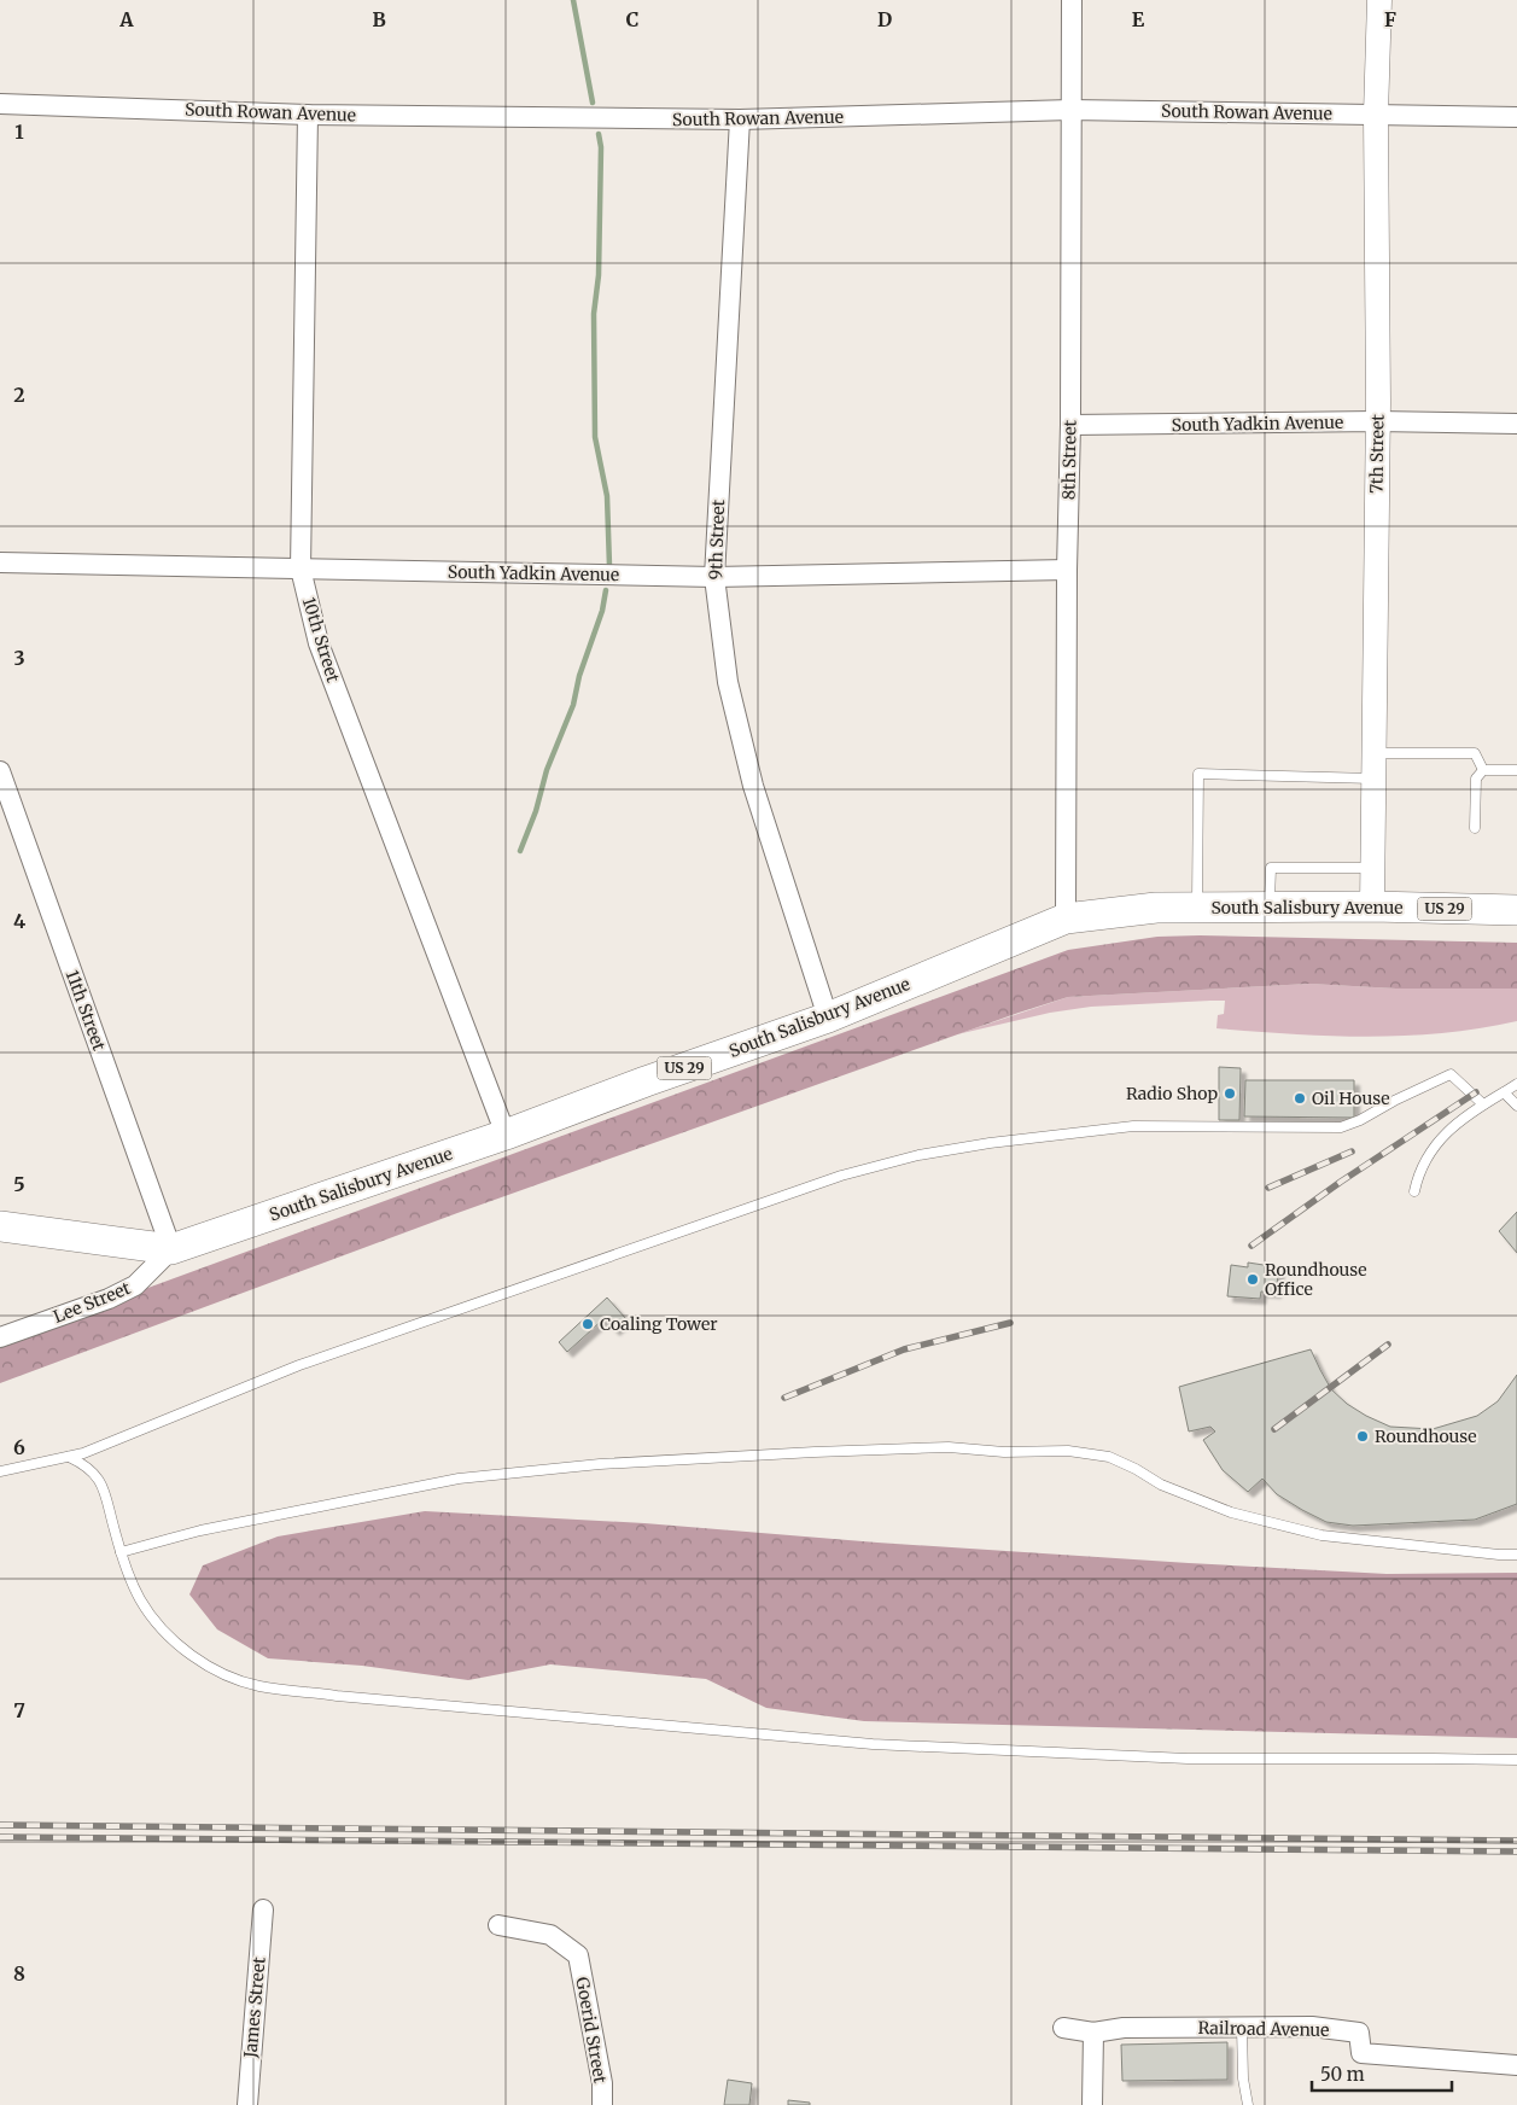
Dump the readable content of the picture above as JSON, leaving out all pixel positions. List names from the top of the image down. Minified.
{"streets":{"main road":["South Salisbury Avenue","US 29"],"street":["South Rowan Avenue","South Yadkin Avenue","7th Street","8th Street","9th Street","10th Street","11th Street","Lee Street","James Street","Railroad Avenue","Goerid Street"]},"crossings":[["South Rowan Avenue","7th Street"],["South Rowan Avenue","8th Street"],["South Rowan Avenue","9th Street"],["South Rowan Avenue","10th Street"],["South Yadkin Avenue","7th Street"],["South Yadkin Avenue","8th Street"],["South Yadkin Avenue","9th Street"],["South Yadkin Avenue","10th Street"],["7th Street","South Salisbury Avenue"],["8th Street","South Salisbury Avenue"],["9th Street","South Salisbury Avenue"],["10th Street","South Salisbury Avenue"],["South Salisbury Avenue","11th Street"],["South Salisbury Avenue","Lee Street"],["11th Street","Lee Street"]],"places":["Radio Shop","Oil House","Roundhouse Office","Coaling Tower","Roundhouse"],"scale_bar":"50 m","grid":{"columns":["A","B","C","D","E","F"],"rows":["1","2","3","4","5","6","7","8"]}}
